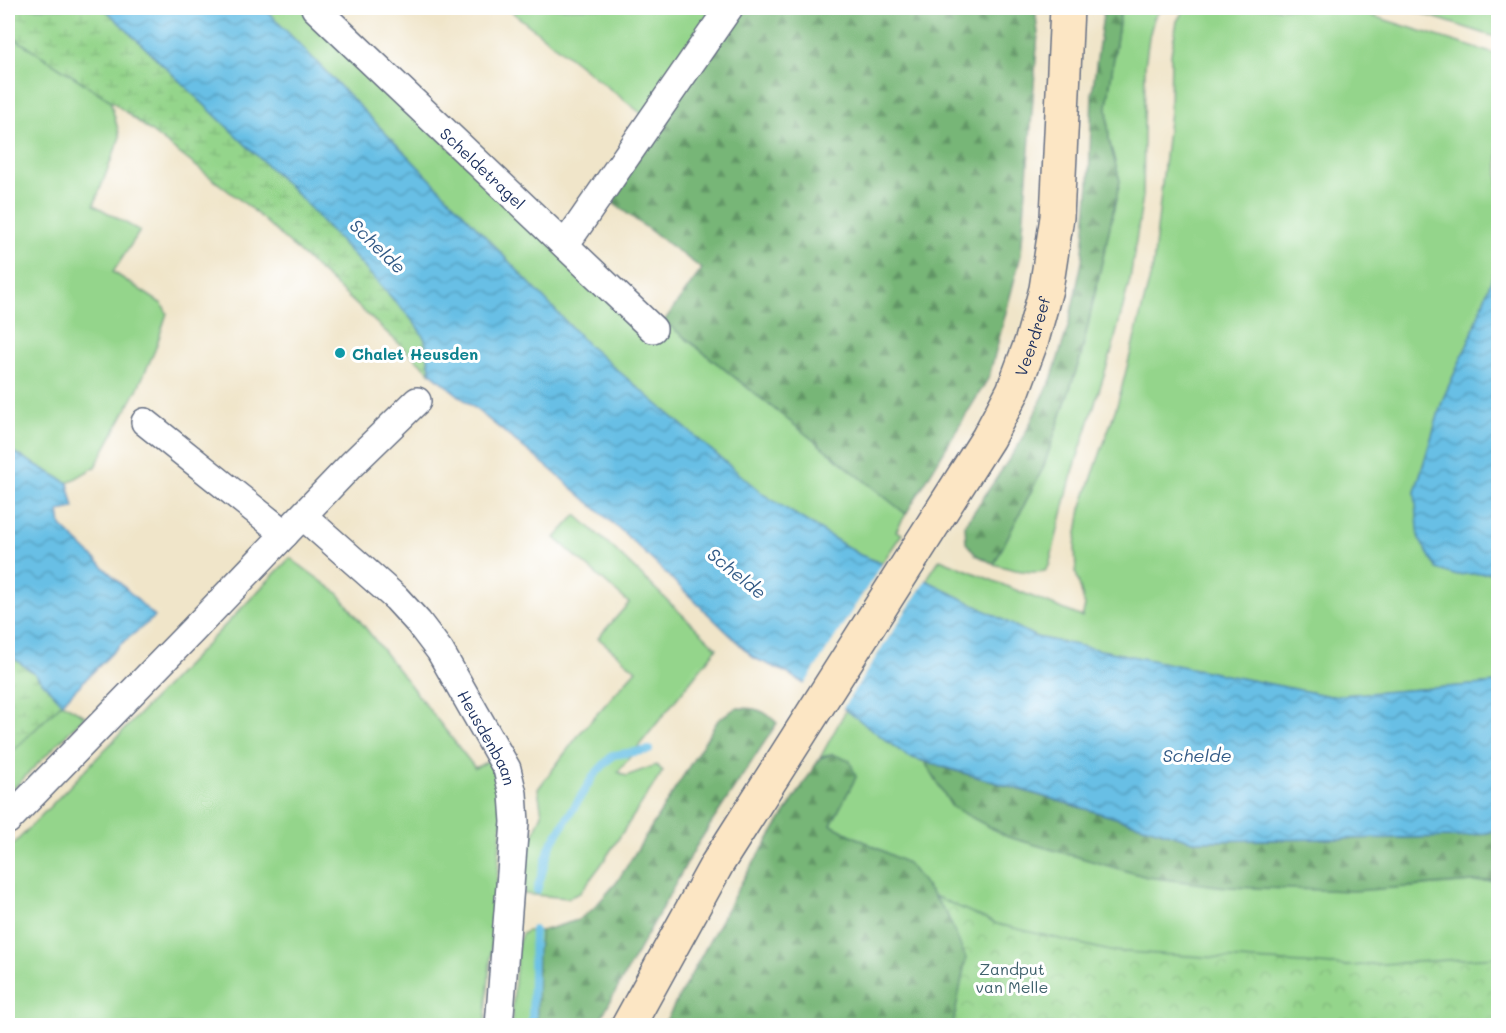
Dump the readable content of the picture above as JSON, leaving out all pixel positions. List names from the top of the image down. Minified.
{"streets":{"main road":["Veerdreef"],"street":["Scheldetragel","Heusdenbaan"]},"water":["Schelde"],"parks":["Zandput van Melle"],"places":["Chalet Heusden"]}
